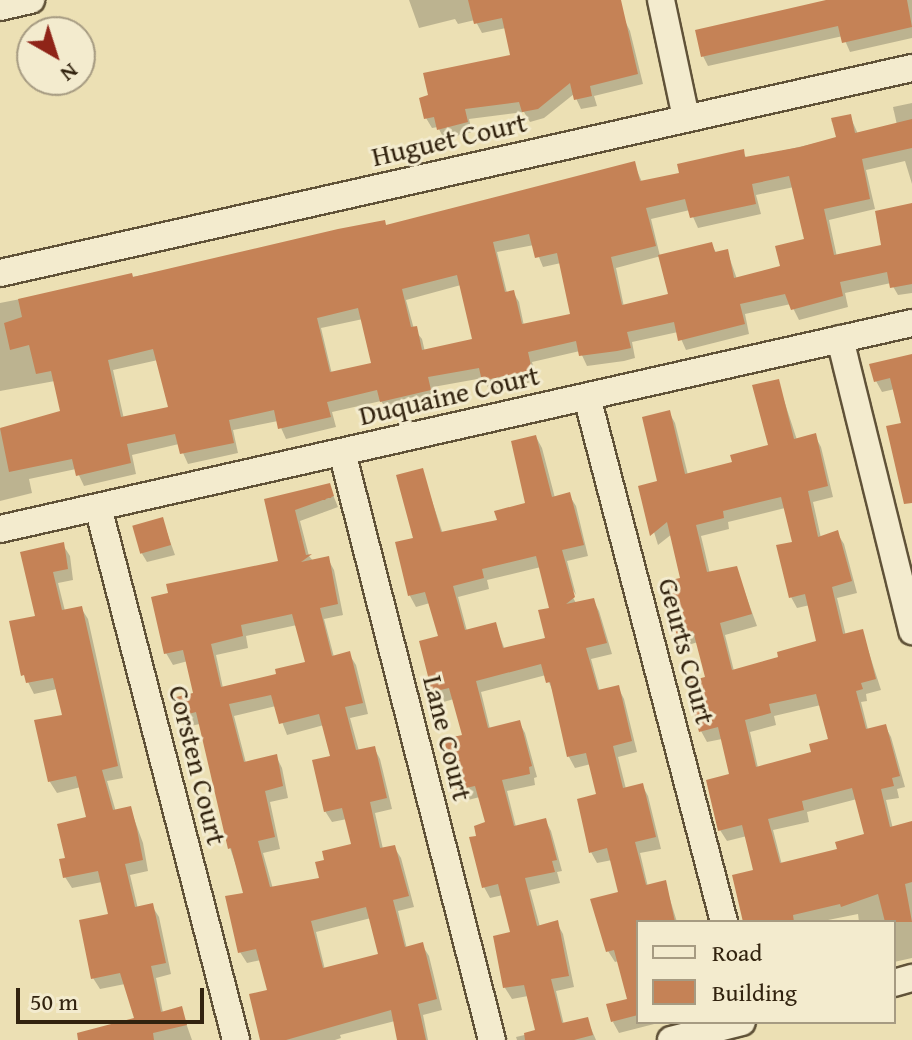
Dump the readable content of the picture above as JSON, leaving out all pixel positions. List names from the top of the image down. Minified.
{"streets":{"street":["Huguet Court","Duquaine Court","Geurts Court","Lane Court","Corsten Court"]},"crossings":[["Duquaine Court","Geurts Court"],["Duquaine Court","Lane Court"],["Duquaine Court","Corsten Court"]],"legend":["Road","Building"],"scale_bar":"50 m","north":"bottom right"}
